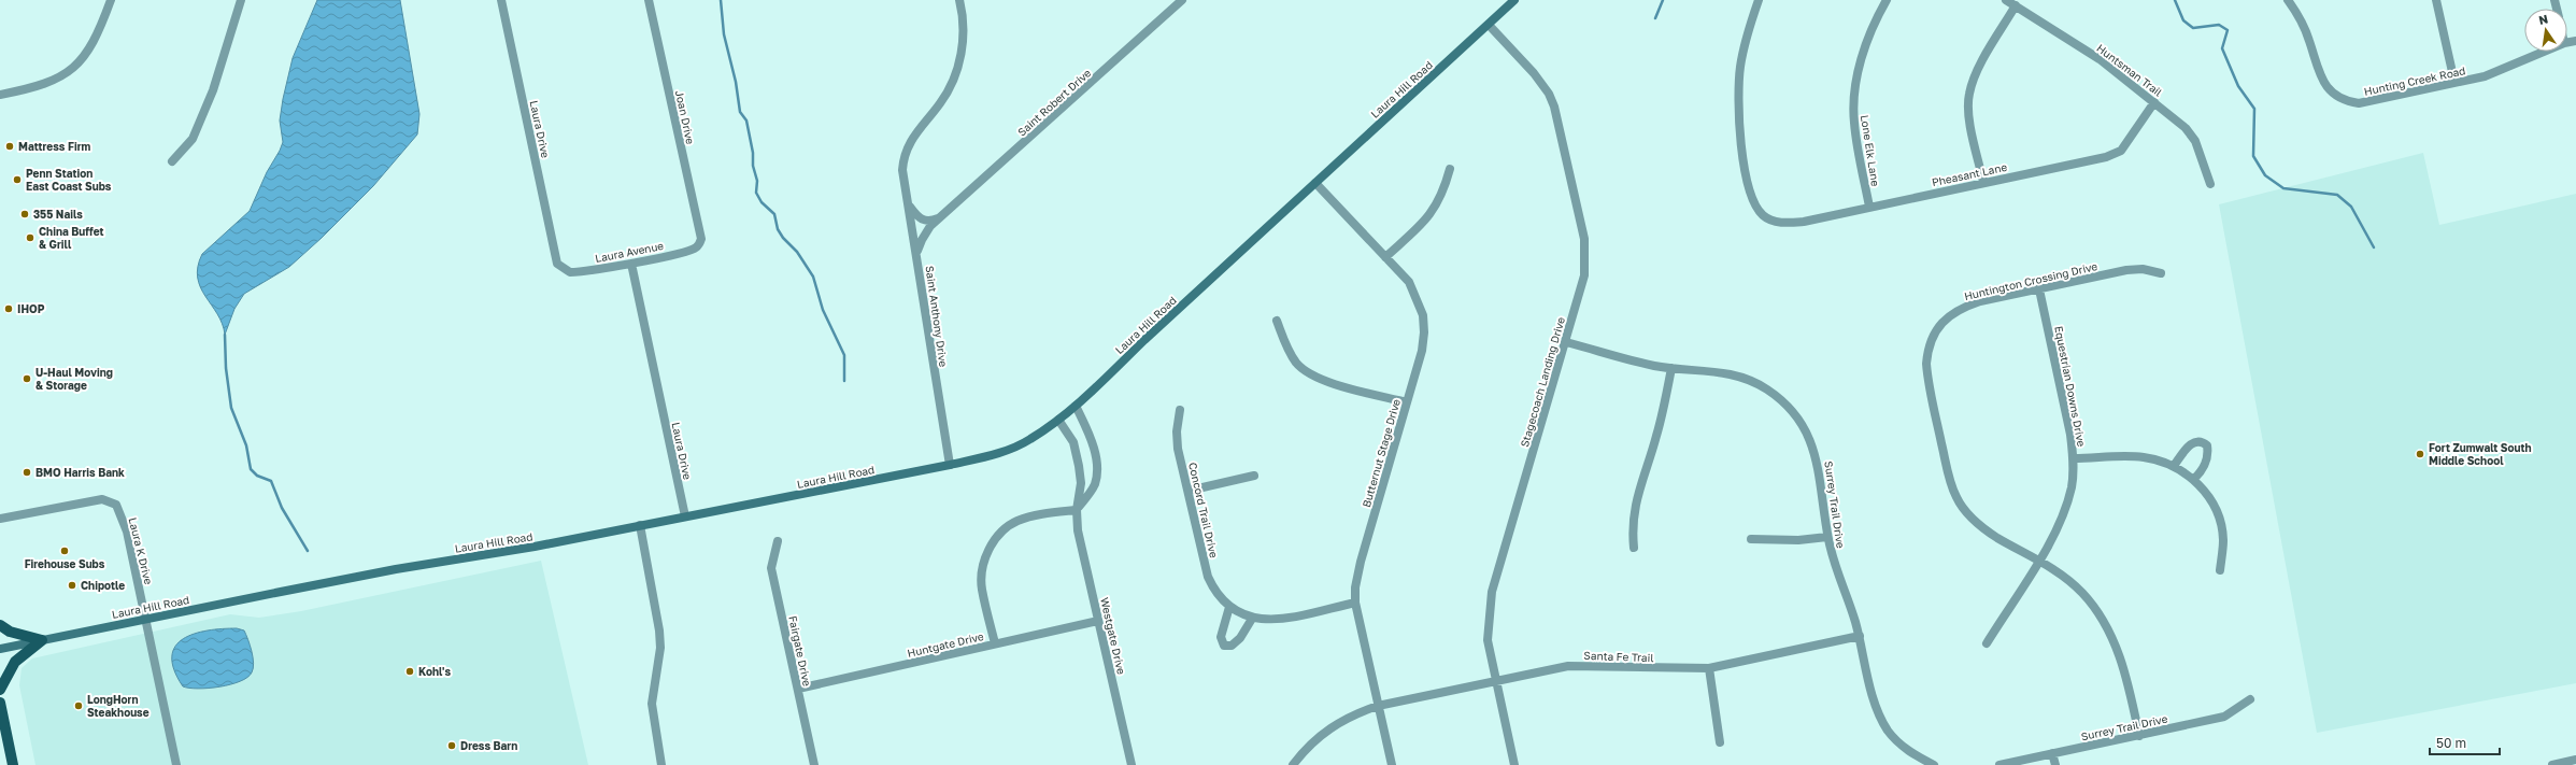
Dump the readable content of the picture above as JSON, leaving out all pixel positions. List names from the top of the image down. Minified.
{"streets":{"main road":["Laura Hill Road"],"street":["Huntsman Trail","Hunting Creek Road","Saint Robert Drive","Joan Drive","Laura Drive","Lone Elk Lane","Pheasant Lane","Laura Avenue","Huntington Crossing Drive","Saint Anthony Drive","Stagecoach Landing Drive","Equestrian Downs Drive","Butternut Stage Drive","Surrey Trail Drive","Concord Trail Drive","Laura K Drive","Westgate Drive","Huntgate Drive","Fairgate Drive","Santa Fe Trail"]},"crossings":[["Huntsman Trail","Pheasant Lane"],["Laura Hill Road","Laura Drive"],["Laura Hill Road","Saint Anthony Drive"],["Laura Hill Road","Stagecoach Landing Drive"],["Laura Hill Road","Butternut Stage Drive"],["Laura Hill Road","Laura K Drive"],["Laura Hill Road","Westgate Drive"],["Saint Robert Drive","Saint Anthony Drive"],["Joan Drive","Laura Avenue"],["Laura Drive","Laura Avenue"],["Lone Elk Lane","Pheasant Lane"],["Huntington Crossing Drive","Equestrian Downs Drive"],["Huntington Crossing Drive","Surrey Trail Drive"],["Stagecoach Landing Drive","Surrey Trail Drive"],["Stagecoach Landing Drive","Santa Fe Trail"],["Butternut Stage Drive","Concord Trail Drive"],["Butternut Stage Drive","Santa Fe Trail"],["Surrey Trail Drive","Santa Fe Trail"],["Westgate Drive","Huntgate Drive"],["Huntgate Drive","Fairgate Drive"]],"places":["Mattress Firm","Penn Station East Coast Subs","355 Nails","China Buffet & Grill","IHOP","U-Haul Moving & Storage","Fort Zumwalt South Middle School","BMO Harris Bank","Firehouse Subs","Chipotle","Kohl's","LongHorn Steakhouse","Dress Barn"],"scale_bar":"50 m","north":"top"}
